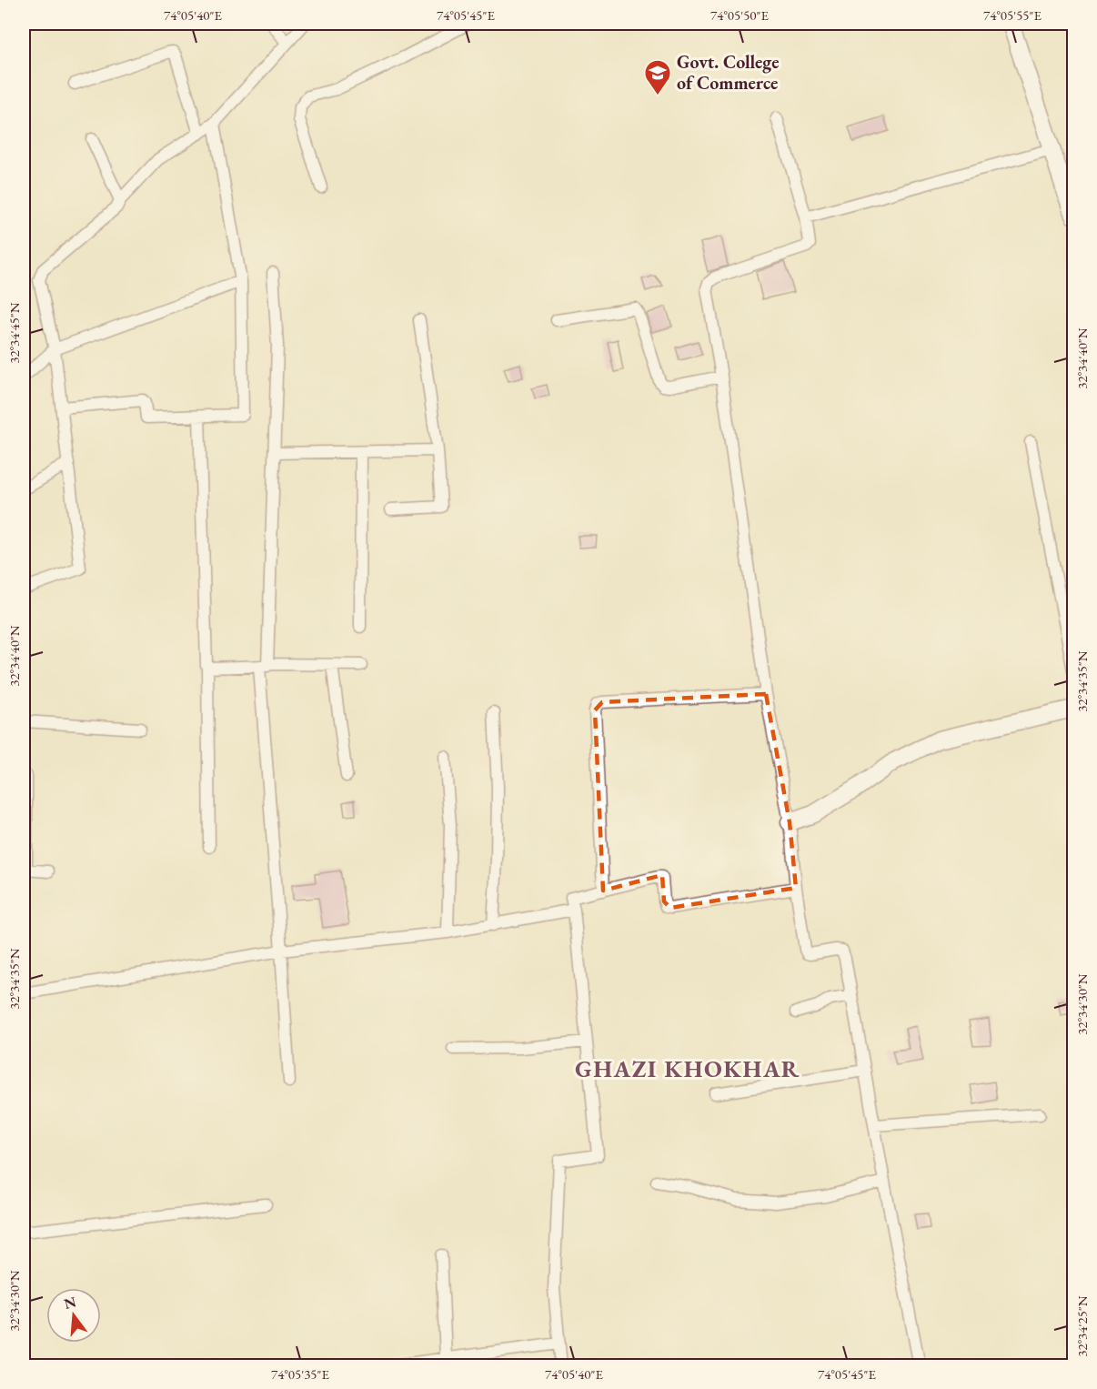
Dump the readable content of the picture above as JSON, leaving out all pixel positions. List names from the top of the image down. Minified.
{"districts":["GHAZI KHOKHAR"],"places":{"school or university":["Govt. College of Commerce"]},"north":"top","coordinates":["74°05'40\"E","74°05'45\"E","74°05'50\"E","74°05'55\"E","32°34'45\"N","32°34'40\"N","32°34'35\"N","32°34'30\"N","32°34'25\"N","74°05'35\"E"]}
